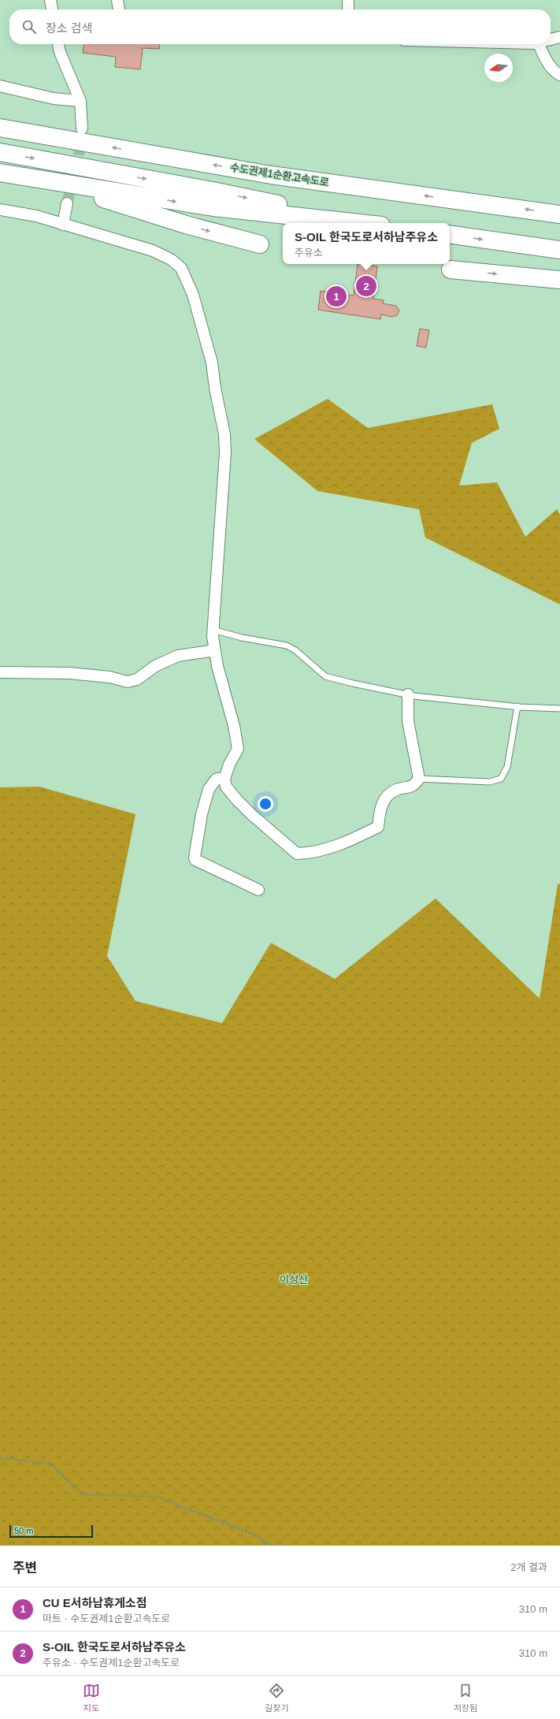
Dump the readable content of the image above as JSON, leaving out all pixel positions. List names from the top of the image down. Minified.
{"streets":{"highway":["수도권제1순환고속도로"]},"parks":["이성산"],"scale_bar":"50 m","north":"left","page":{"search":"장소 검색","popup":["S-OIL 한국도로서하남주유소","주유소"],"pins":["2","1"],"scale":"50 m","heading":["주변","2개 결과"],"list":[{"mark":"1","name":"CU E서하남휴게소점","note":"마트 · 수도권제1순환고속도로","value":"310 m"},{"mark":"2","name":"S-OIL 한국도로서하남주유소","note":"주유소 · 수도권제1순환고속도로","value":"310 m"}],"nav":["지도","길찾기","저장됨"]}}
